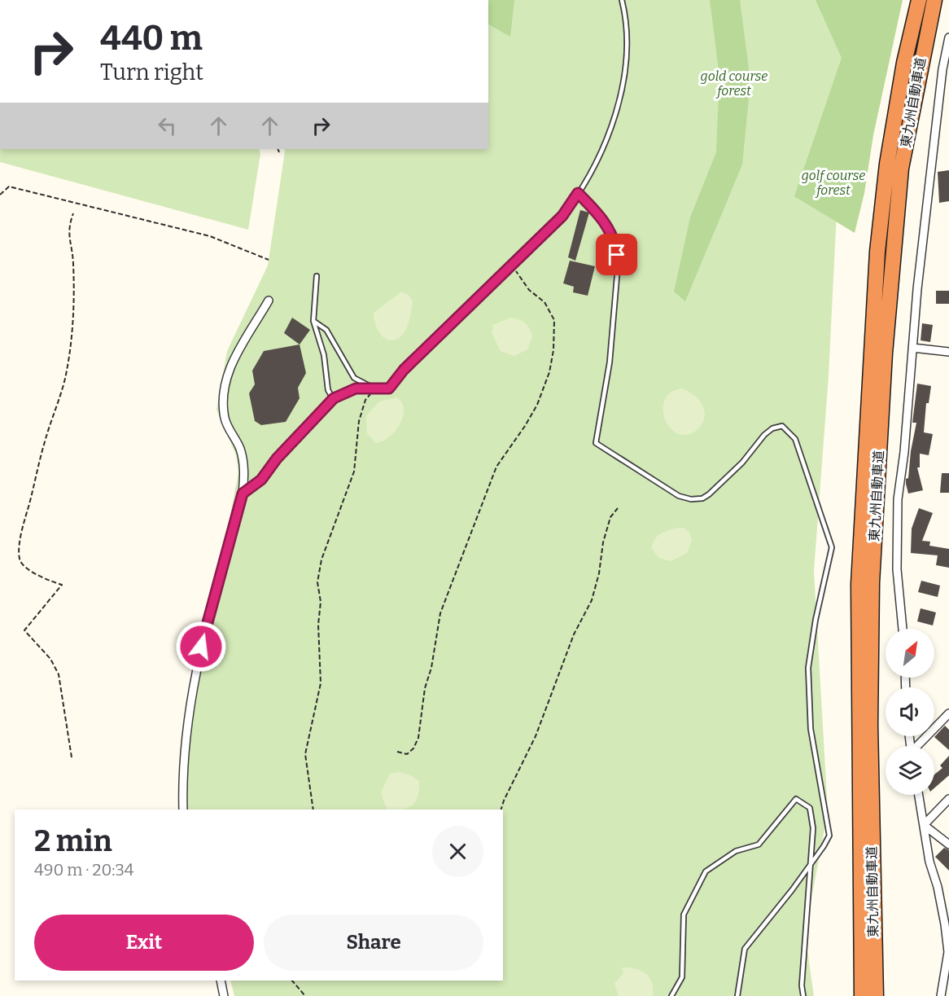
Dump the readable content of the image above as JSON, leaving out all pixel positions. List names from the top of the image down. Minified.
{"streets":{"highway":["東九州自動車道"]},"parks":["gold course forest","golf course forest"],"north":"top right","page":{"turn":["440 m","Turn right"],"heading":["2 min","490 m · 20:34"],"buttons":["Exit","Share"]}}
